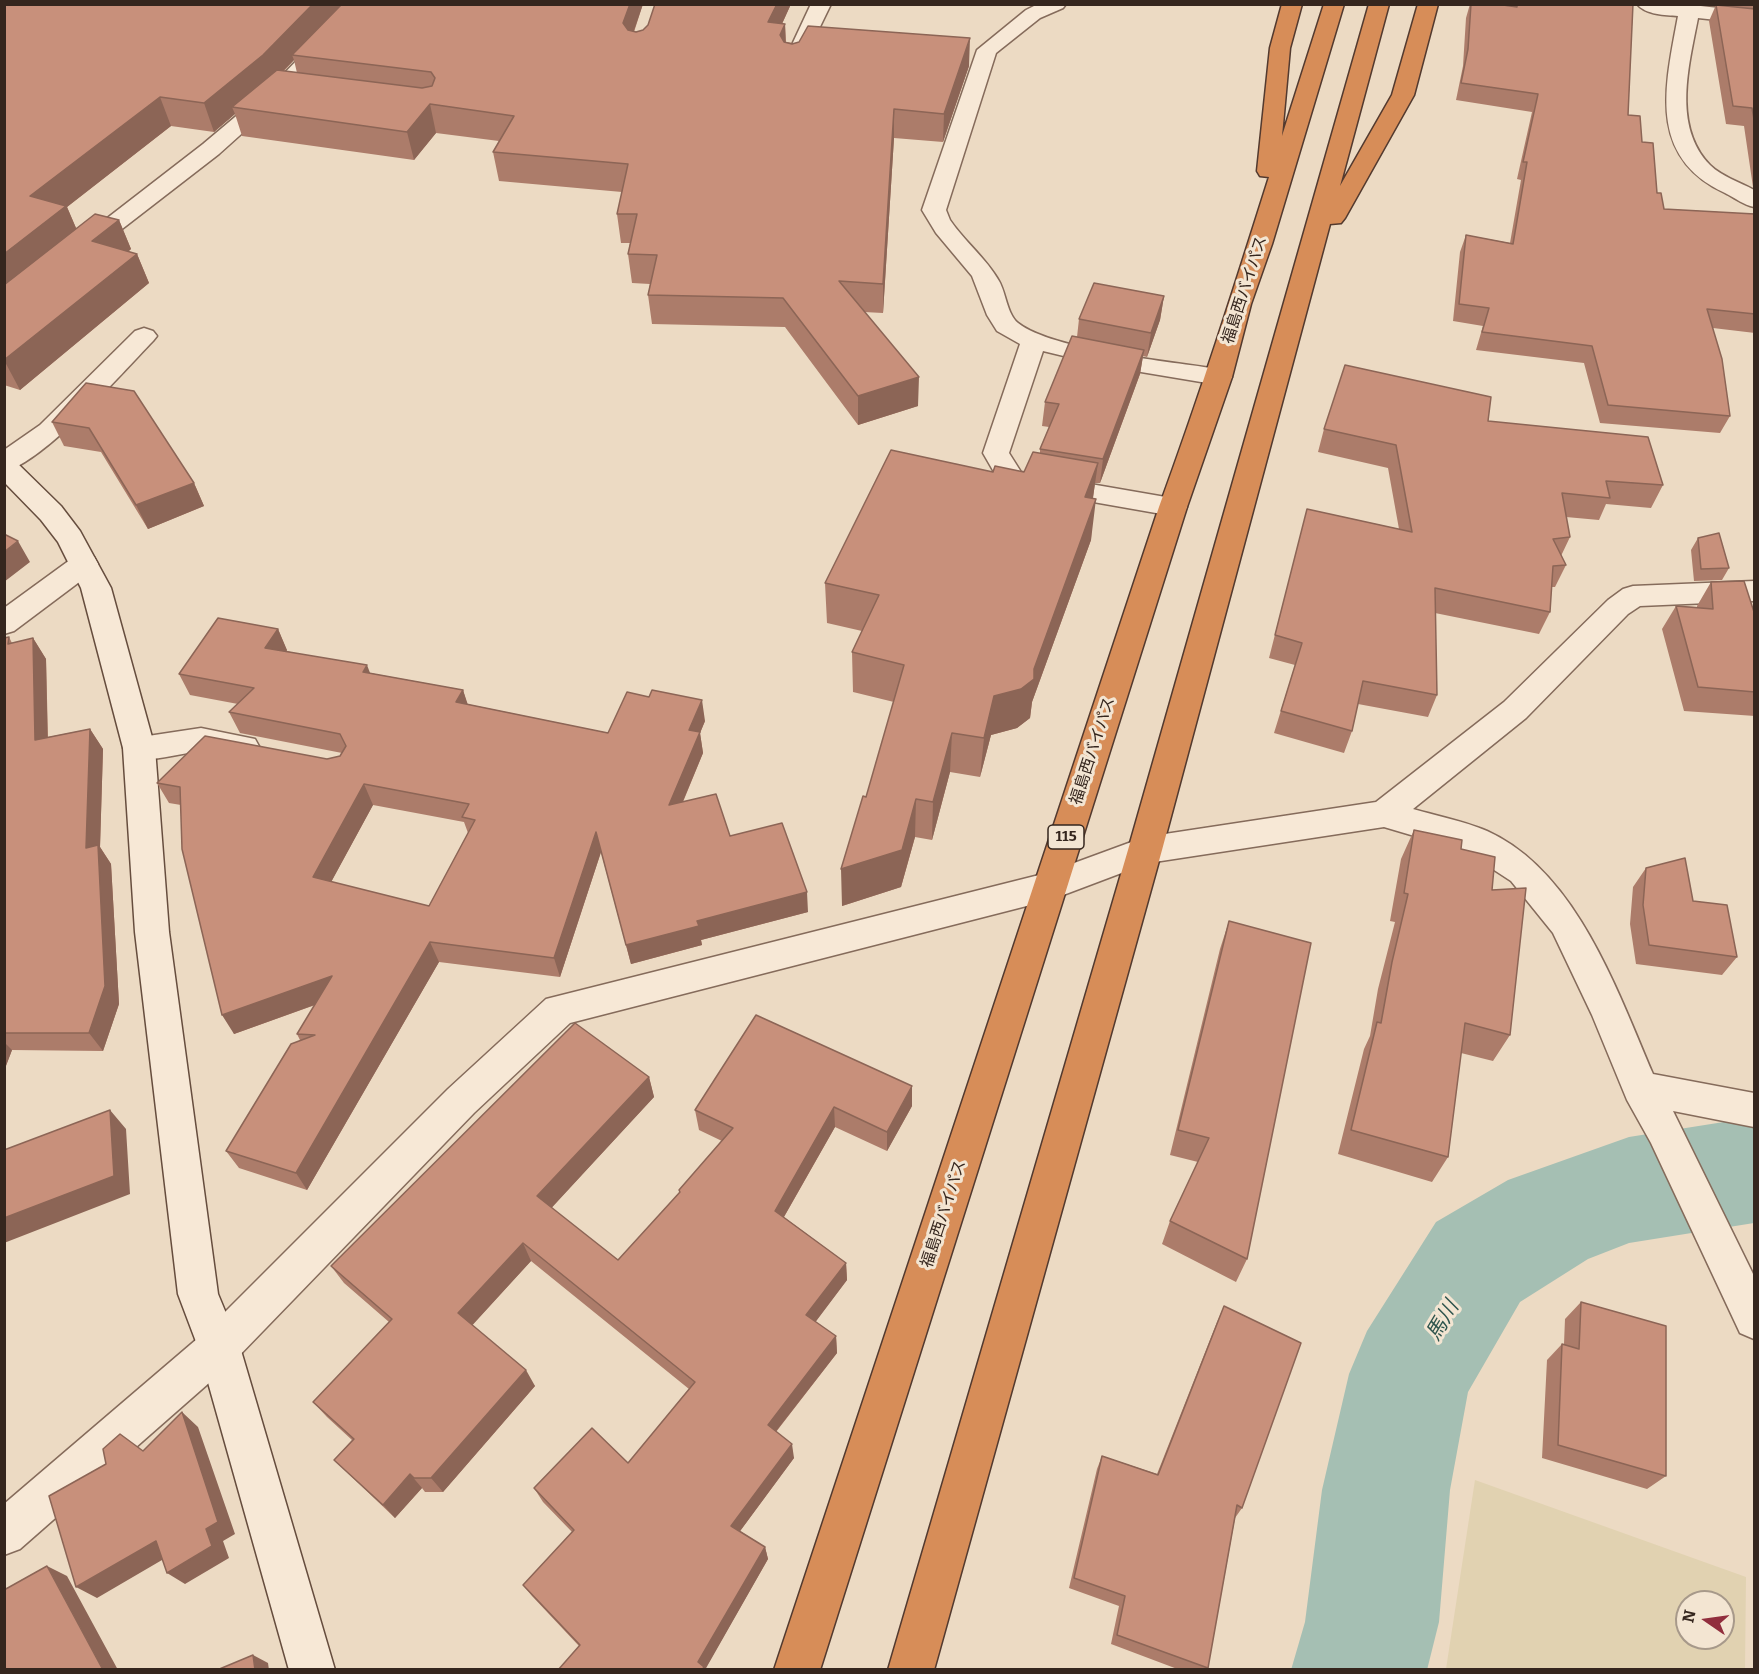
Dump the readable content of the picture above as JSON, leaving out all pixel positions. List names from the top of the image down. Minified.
{"streets":{"highway":["福島西バイパス","115"]},"water":["馬川"],"north":"left"}
